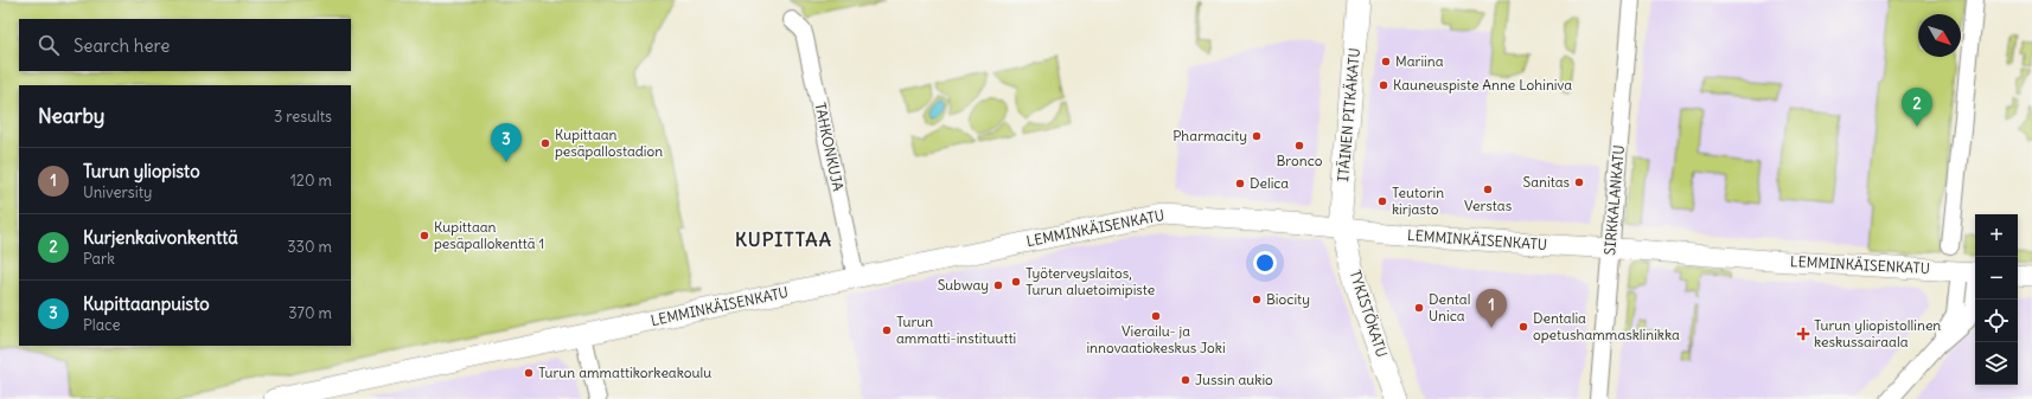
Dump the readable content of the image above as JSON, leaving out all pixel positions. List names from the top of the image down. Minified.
{"streets":{"main road":["ITÄINEN PITKÄKATU","TYKISTÖKATU"],"street":["TAHKONKUJA","SIRKKALANKATU","LEMMINKÄISENKATU"]},"crossings":[["ITÄINEN PITKÄKATU","LEMMINKÄISENKATU"],["ITÄINEN PITKÄKATU","TYKISTÖKATU"],["TAHKONKUJA","LEMMINKÄISENKATU"],["SIRKKALANKATU","LEMMINKÄISENKATU"],["LEMMINKÄISENKATU","TYKISTÖKATU"]],"districts":["KUPITTAA"],"places":{"other":["Mariina","Kauneuspiste Anne Lohiniva","Pharmacity","Kupittaan pesäpallostadion","Bronco","Sanitas","Delica","Verstas","Teutorin kirjasto","Kupittaan pesäpallokenttä 1","Työterveyslaitos, Turun aluetoimipiste","Subway","Biocity","Dental Unica","Vierailu- ja innovaatiokeskus Joki","Dentalia opetushammasklinikka","Turun ammatti-instituutti","Turun ammattikorkeakoulu","Jussin aukio"],"health":["Turun yliopistollinen keskussairaala"]},"north":"bottom right","page":{"search":"Search here","heading":["Nearby","3 results"],"pins":["2","3","1"],"list":[{"mark":"1","name":"Turun yliopisto","note":"University","value":"120 m"},{"mark":"2","name":"Kurjenkaivonkenttä","note":"Park","value":"330 m"},{"mark":"3","name":"Kupittaanpuisto","note":"Place","value":"370 m"}],"map_buttons":["+","−"]}}
